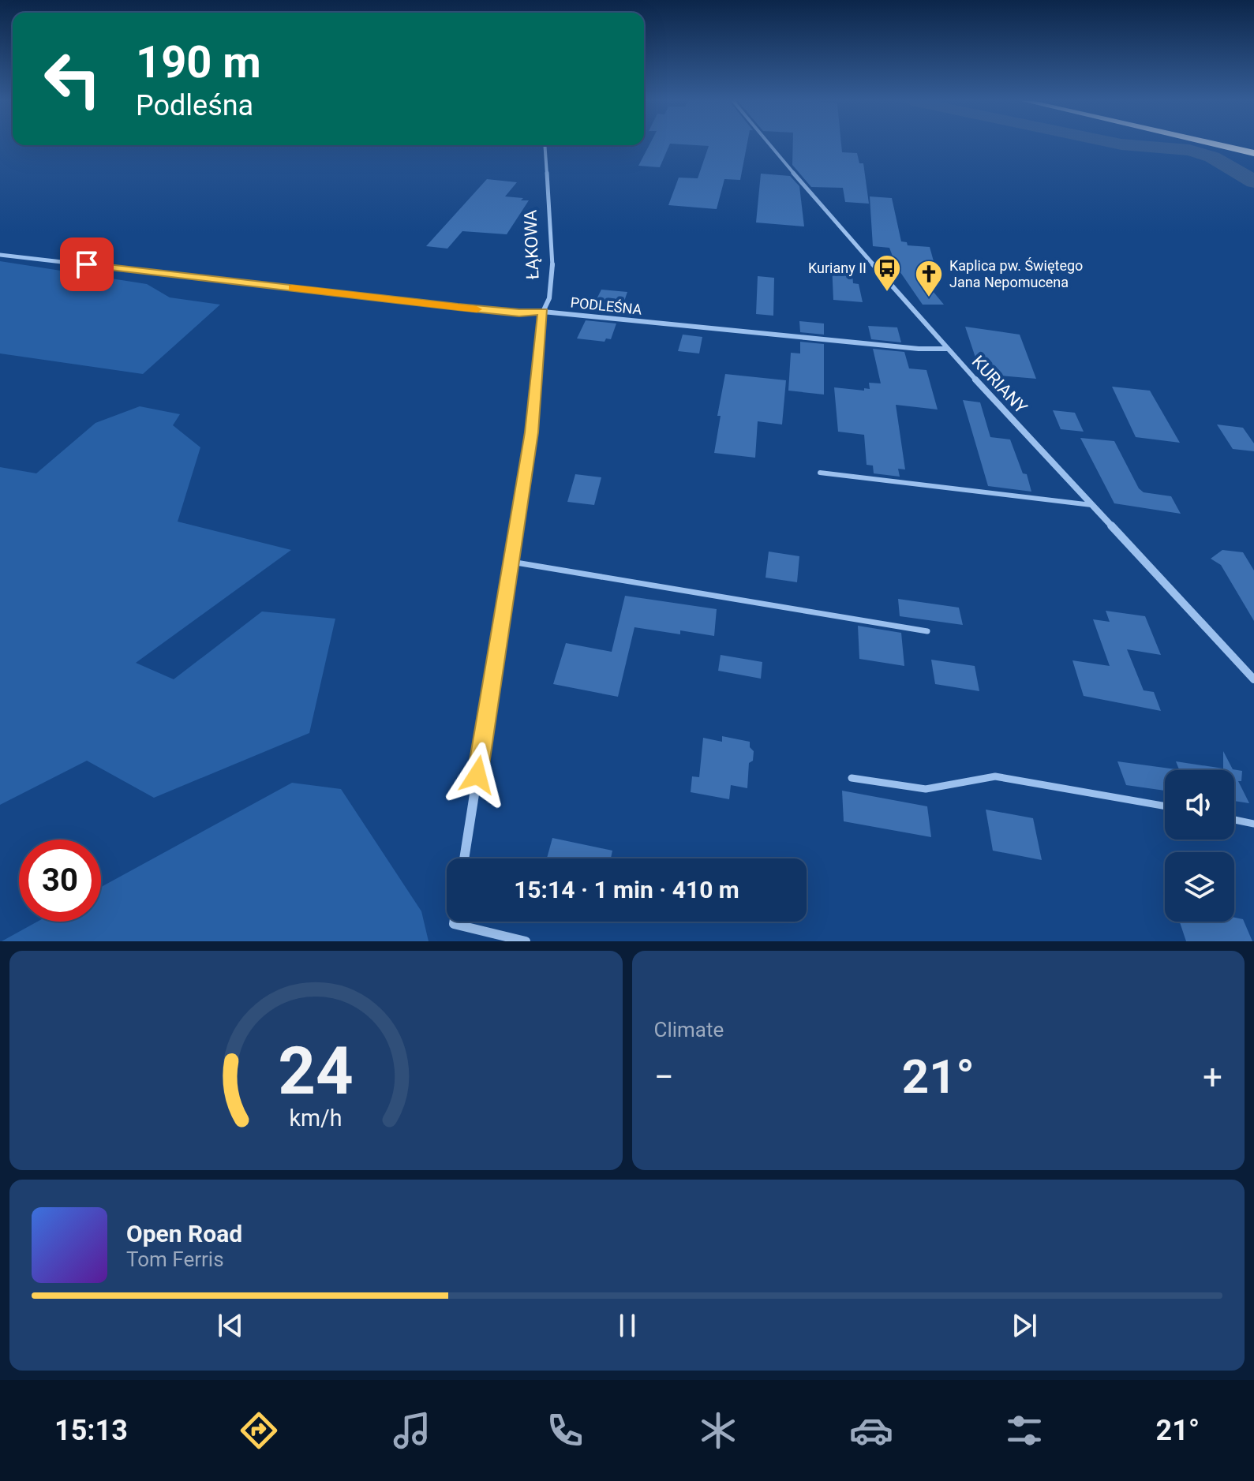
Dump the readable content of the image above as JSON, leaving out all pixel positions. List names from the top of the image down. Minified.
{"streets":{"street":["ŁĄKOWA","PODLEŚNA","KURIANY"]},"crossings":[["ŁĄKOWA","PODLEŚNA"],["PODLEŚNA","KURIANY"]],"places":{"bus stop":["Kuriany II"],"church":["Kaplica pw. Świętego Jana Nepomucena"]},"page":{"turn":["190 m","Podleśna"],"limit":"30","trip":"15:14 · 1 min · 410 m","tile":"Climate","heat":["−","21°","+"],"song":["Open Road","Tom Ferris"],"tabs":["15:13","21°"],"gauge":["24","km/h"]}}
